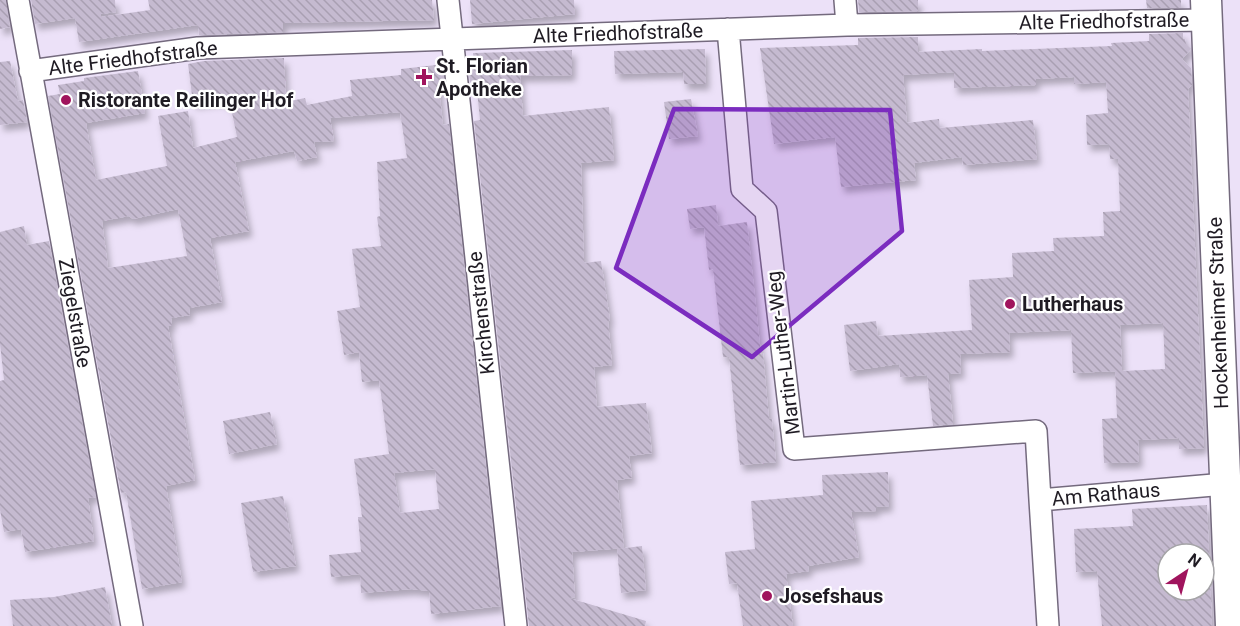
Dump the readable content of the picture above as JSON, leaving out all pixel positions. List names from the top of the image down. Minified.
{"streets":{"street":["Alte Friedhofstraße","Ziegelstraße","Kirchenstraße","Hockenheimer Straße","Martin-Luther-Weg","Am Rathaus"]},"crossings":[["Alte Friedhofstraße","Ziegelstraße"],["Alte Friedhofstraße","Kirchenstraße"],["Alte Friedhofstraße","Hockenheimer Straße"],["Alte Friedhofstraße","Martin-Luther-Weg"],["Hockenheimer Straße","Am Rathaus"],["Martin-Luther-Weg","Am Rathaus"]],"places":{"health":["St. Florian Apotheke"],"other":["Ristorante Reilinger Hof","Lutherhaus","Josefshaus"]},"north":"top right"}
